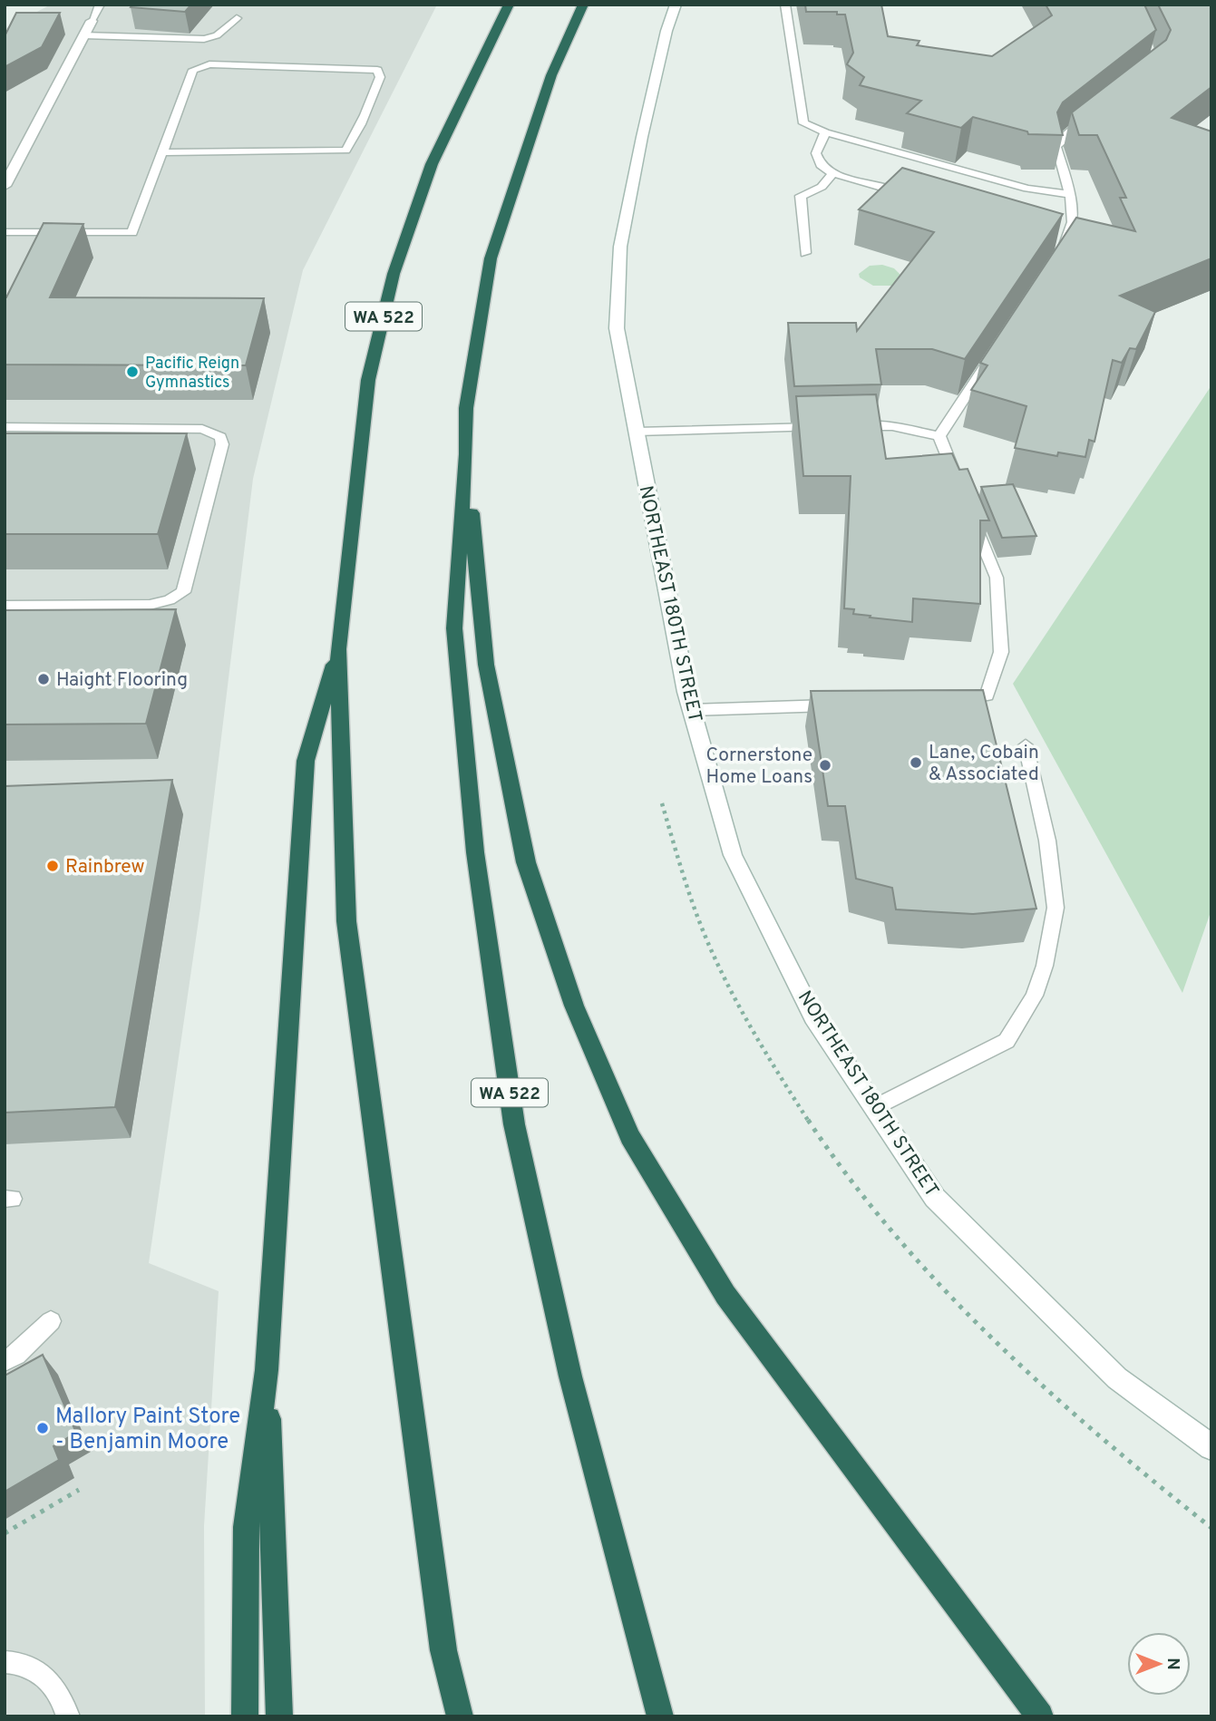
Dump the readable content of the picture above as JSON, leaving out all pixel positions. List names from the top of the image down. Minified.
{"streets":{"highway":["WA 522"],"main road":["NORTHEAST 180TH STREET"]},"places":["Pacific Reign Gymnastics","Haight Flooring","Lane, Cobain & Associated","Cornerstone Home Loans","Rainbrew","Mallory Paint Store - Benjamin Moore"],"north":"right"}
